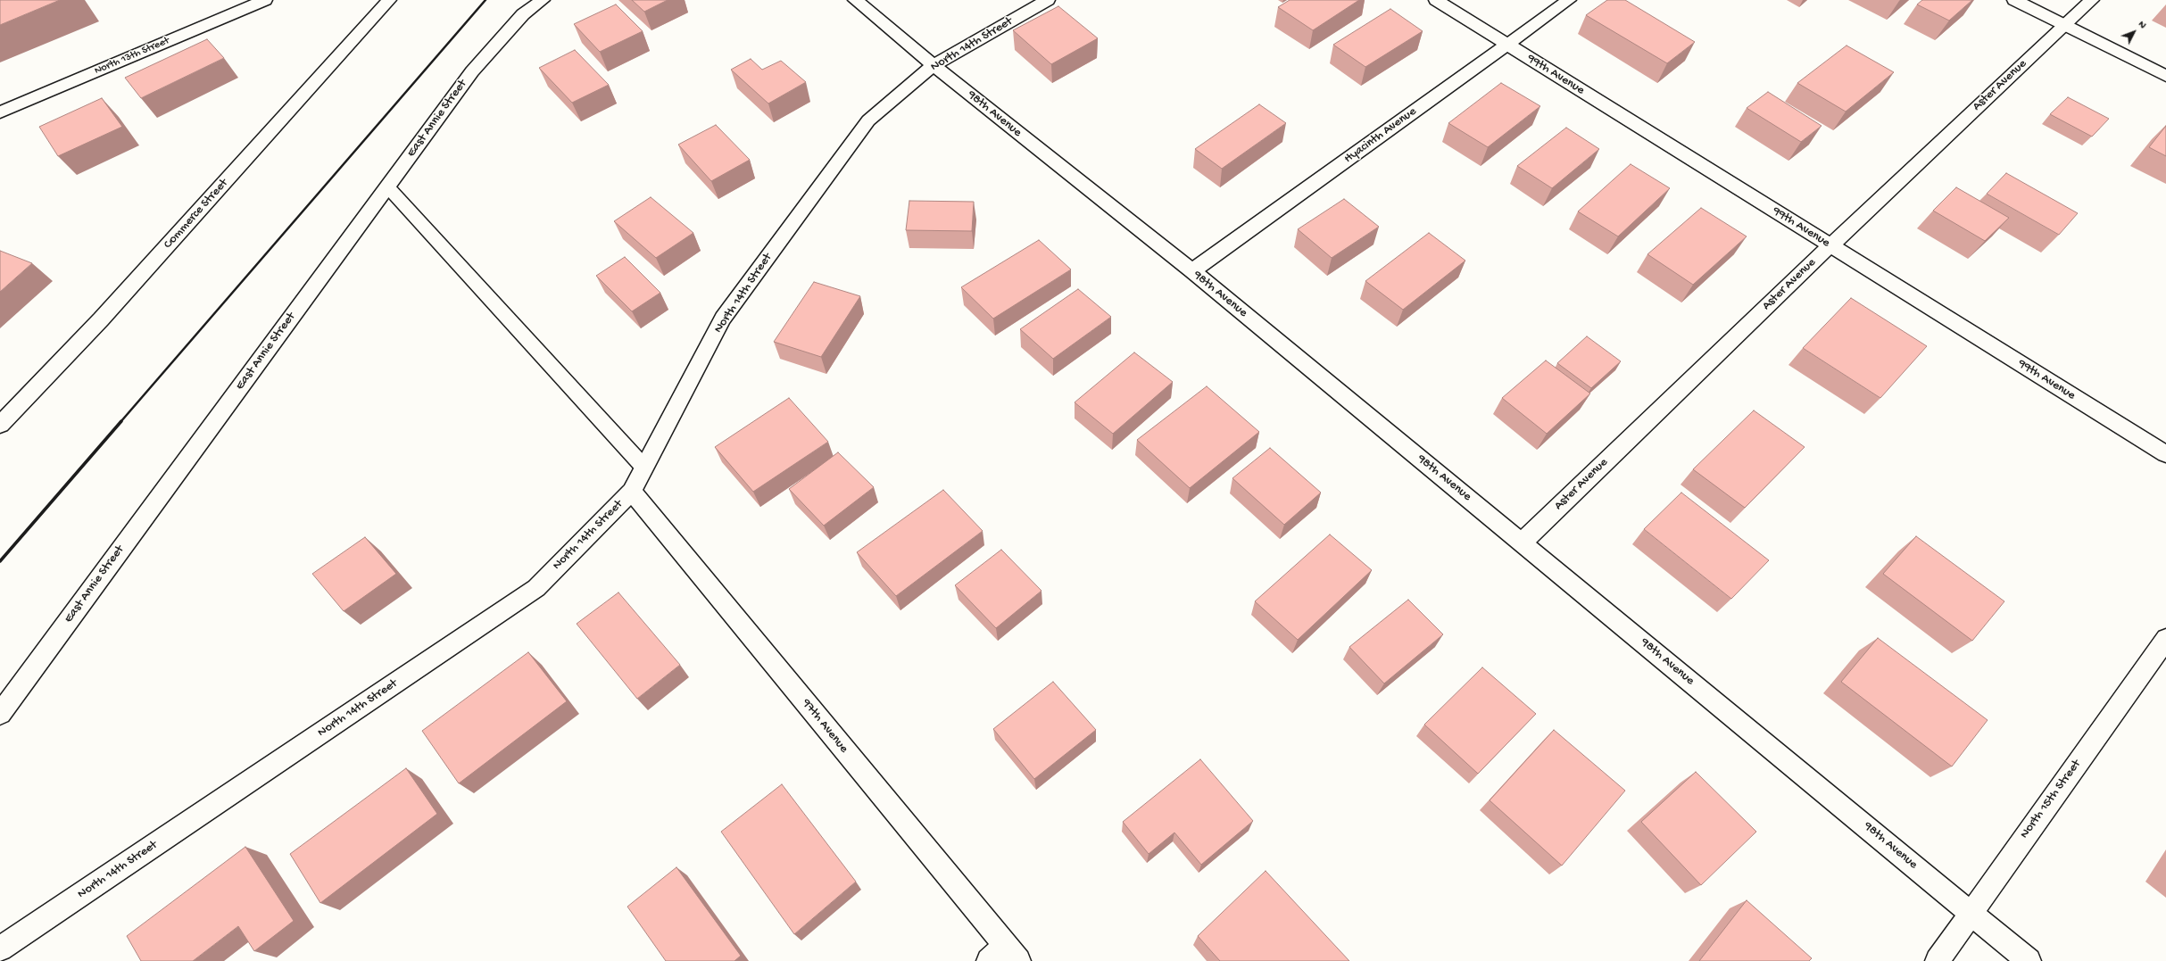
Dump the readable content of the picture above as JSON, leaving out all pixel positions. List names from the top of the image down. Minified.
{"streets":{"street":["North 14th Street","North 13th Street","99th Avenue","Aster Avenue","98th Avenue","East Annie Street","Hyacinth Avenue","Commerce Street","97th Avenue","North 15th Street"]},"crossings":[["North 14th Street","98th Avenue"],["North 14th Street","97th Avenue"],["99th Avenue","Aster Avenue"],["99th Avenue","Hyacinth Avenue"],["Aster Avenue","98th Avenue"],["98th Avenue","Hyacinth Avenue"],["98th Avenue","North 15th Street"]],"north":"top right"}
